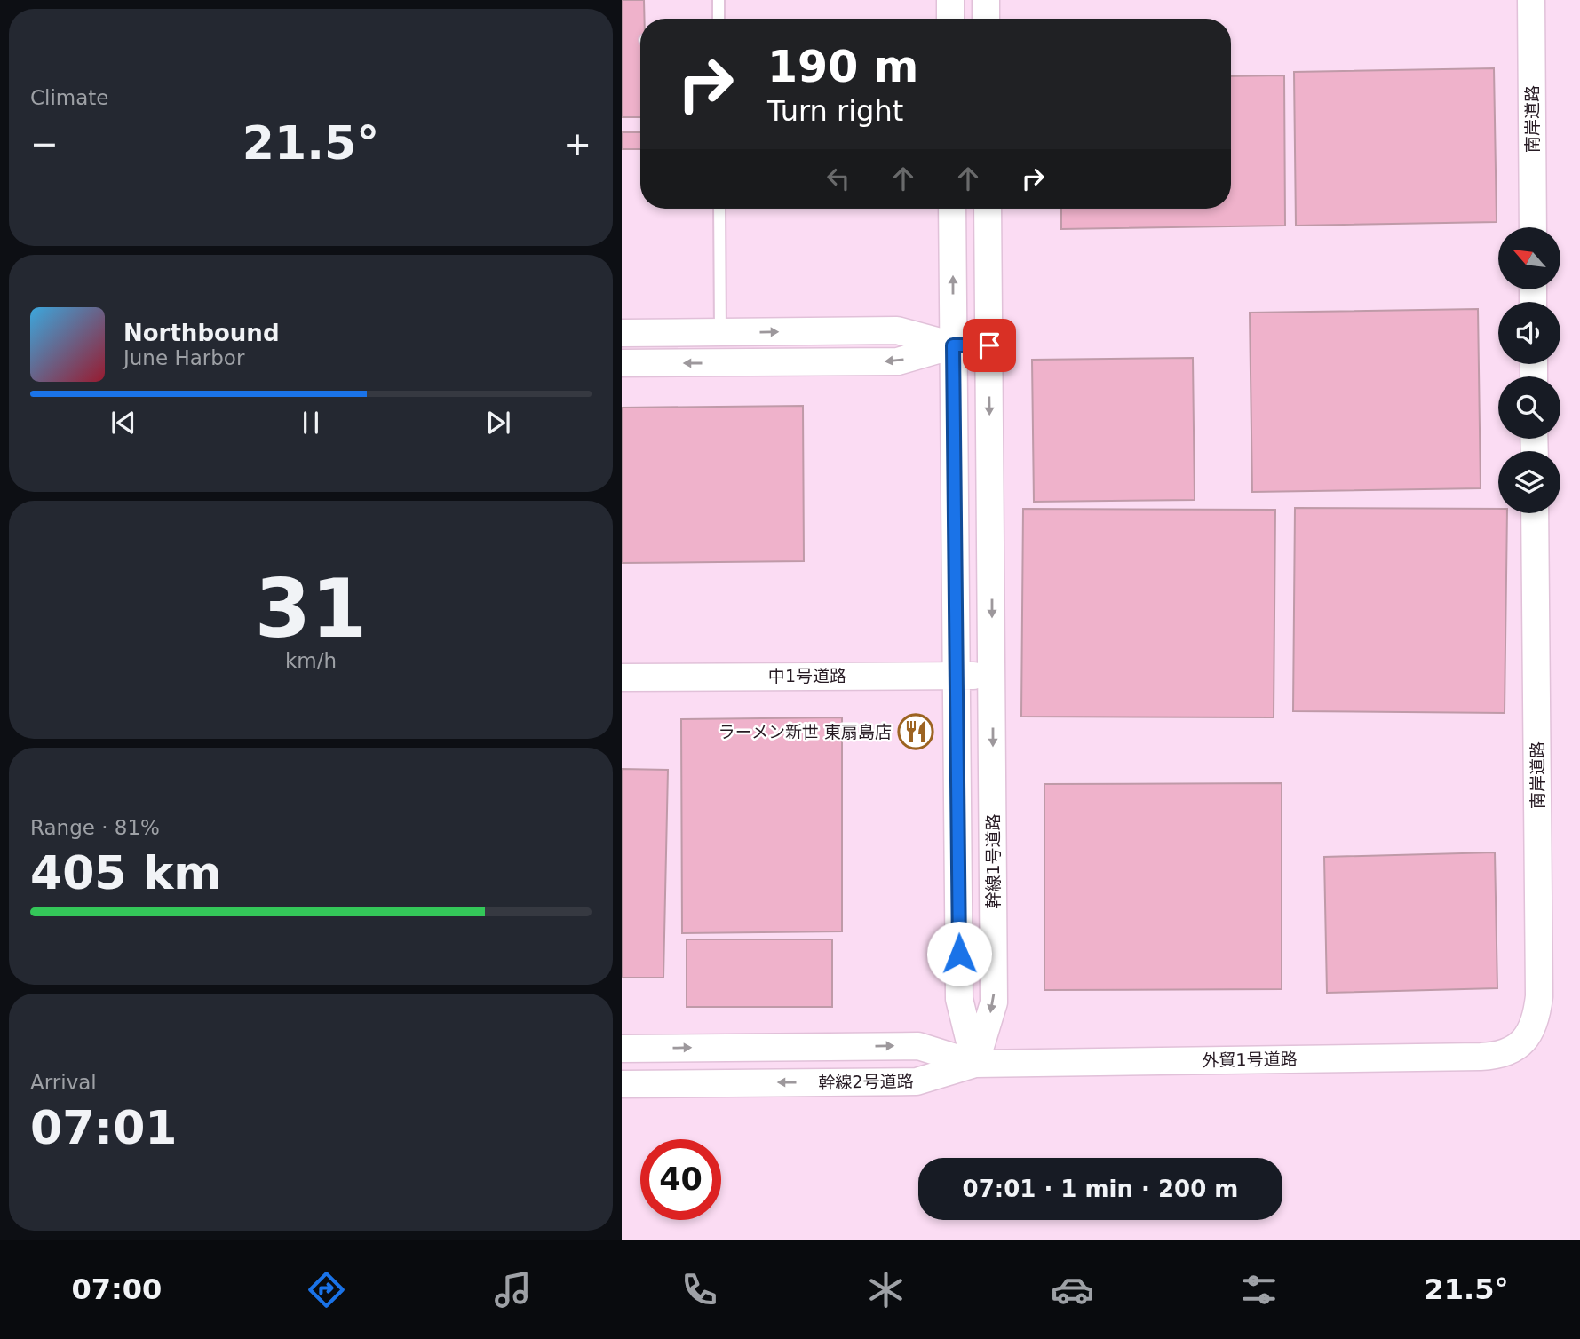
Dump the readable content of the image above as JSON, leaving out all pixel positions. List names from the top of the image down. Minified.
{"streets":{"street":["南岸道路","中1号道路","幹線1号道路","外貿1号道路","幹線2号道路"]},"crossings":[["南岸道路","外貿1号道路"],["中1号道路","幹線1号道路"],["幹線1号道路","外貿1号道路"],["幹線1号道路","幹線2号道路"],["外貿1号道路","幹線2号道路"]],"places":{"restaurant":["ラーメン新世 東扇島店"]},"north":"top left","page":{"tile":["Climate",["31","km/h"],["Range · 81%","405 km"],["Arrival","07:01"]],"turn":["190 m","Turn right"],"heat":["−","21.5°","+"],"song":["Northbound","June Harbor"],"limit":"40","trip":"07:01 · 1 min · 200 m","tabs":["07:00","21.5°"]}}
